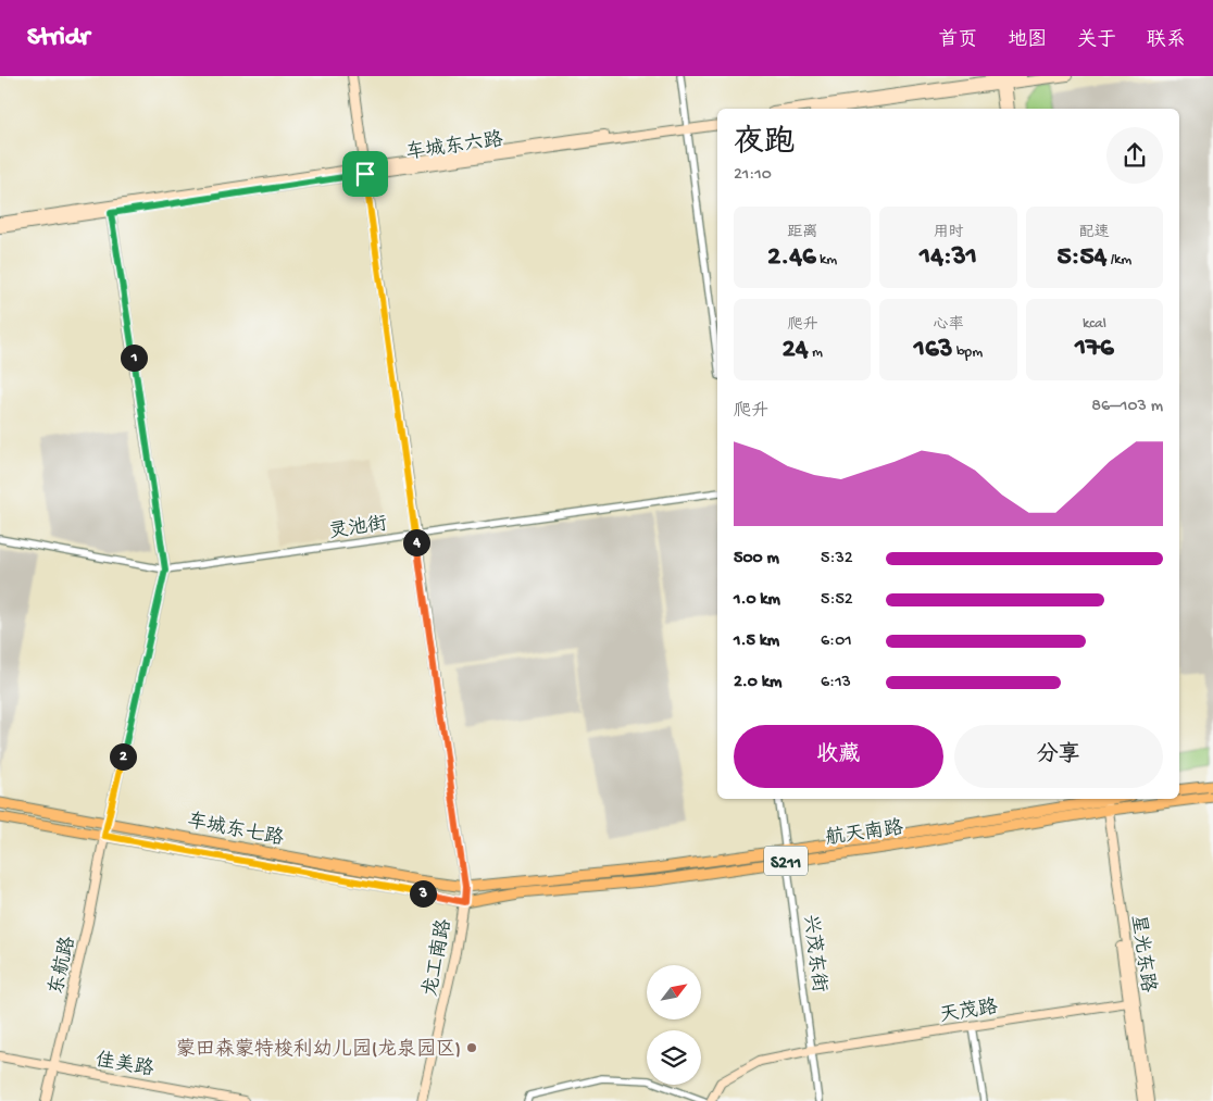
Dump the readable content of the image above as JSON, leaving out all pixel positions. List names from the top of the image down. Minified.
{"streets":{"main road":["车城东七路","航天南路","S211"],"street":["车城东六路","灵池街","兴茂东街","星光东路","龙工南路","东航路","天茂路","佳美路"]},"crossings":[["车城东六路","龙工南路"],["灵池街","龙工南路"],["灵池街","东航路"],["车城东七路","航天南路"],["车城东七路","龙工南路"],["车城东七路","东航路"],["航天南路","S211"],["航天南路","兴茂东街"],["航天南路","星光东路"],["航天南路","龙工南路"],["S211","星光东路"],["兴茂东街","天茂路"],["星光东路","天茂路"],["东航路","佳美路"]],"places":["蒙田森蒙特梭利幼儿园(龙泉园区)"],"north":"top right","page":{"header":"Stridr","nav":["首页","地图","关于","联系"],"heading":["夜跑","21:10"],"stats":[["距离","2.46 km"],["用时","14:31"],["配速","5:54 /km"],["爬升","24 m"],["心率","163 bpm"],["kcal","176"]],"pins":["1","4","2","3"],"chart":["爬升","86–103 m"],"list":[{"name":"500 m","note":"5:32"},{"name":"1.0 km","note":"5:52"},{"name":"1.5 km","note":"6:01"},{"name":"2.0 km","note":"6:13"}],"buttons":["收藏","分享"]}}
